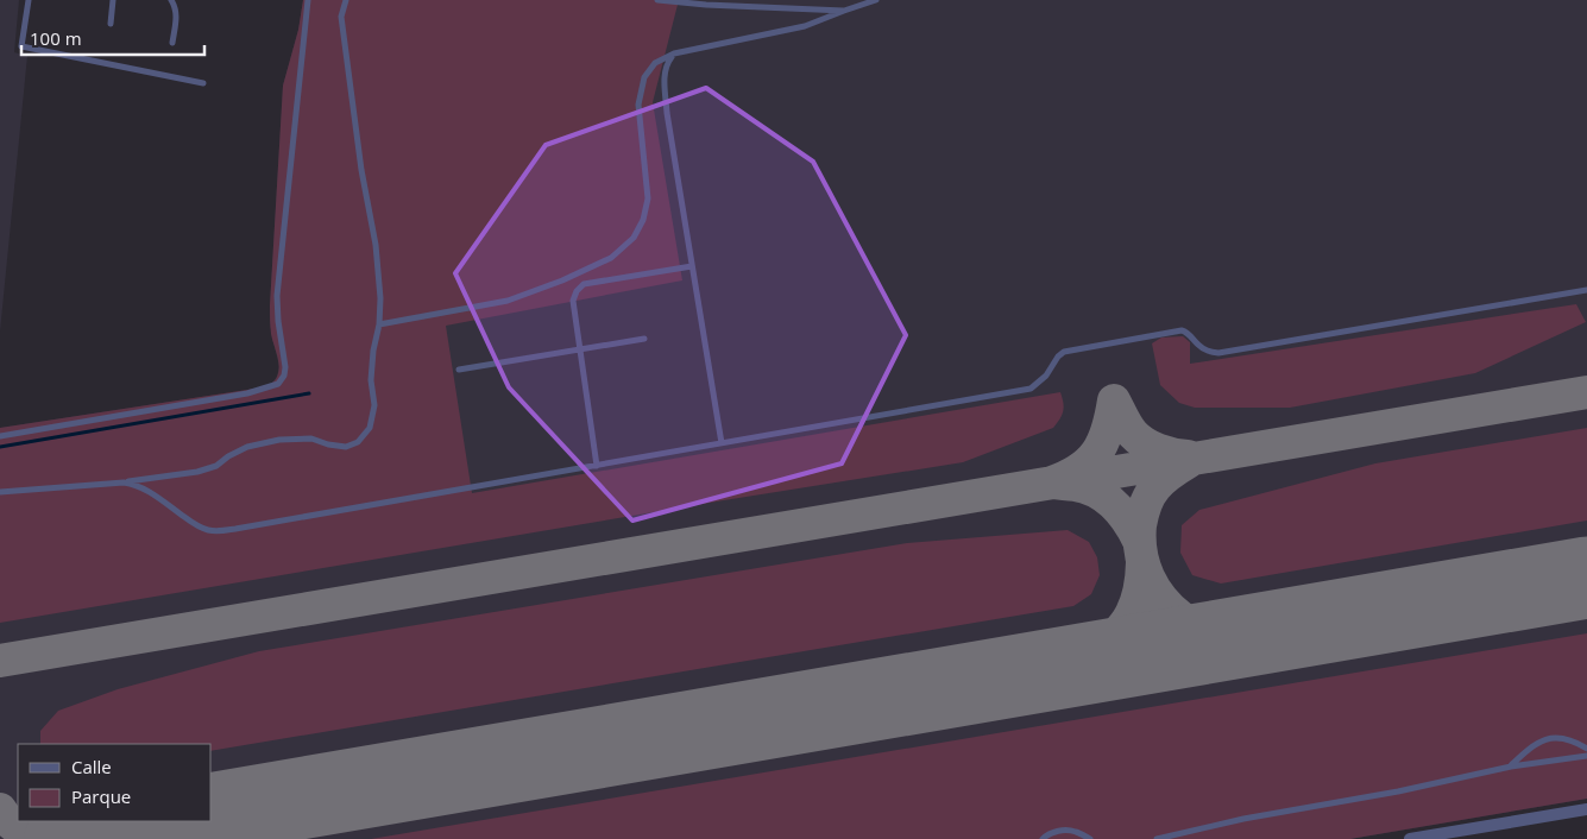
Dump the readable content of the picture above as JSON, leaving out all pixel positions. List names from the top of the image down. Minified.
{"legend":["Calle","Parque"],"scale_bar":"100 m"}
